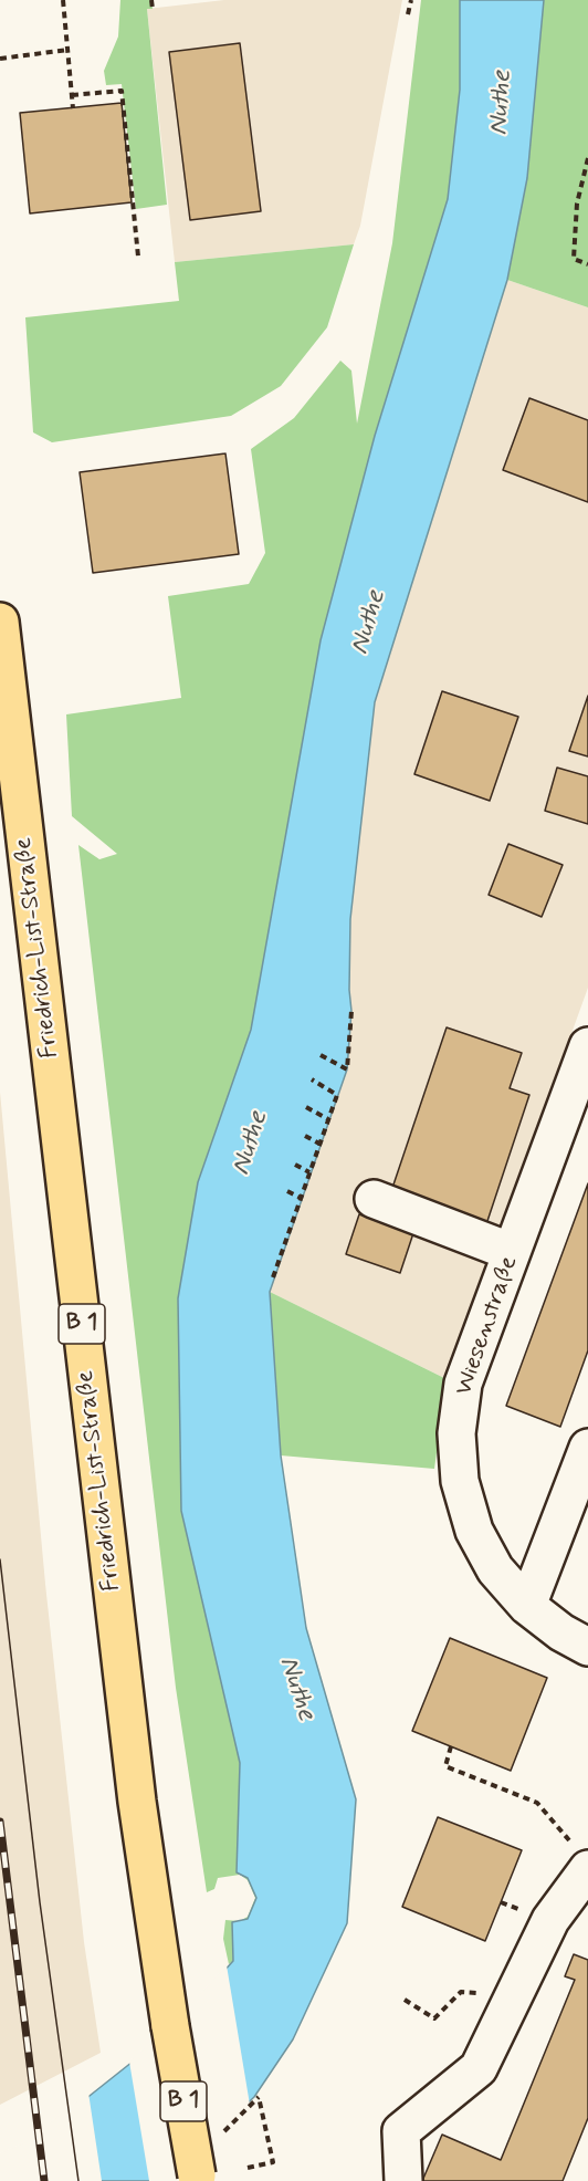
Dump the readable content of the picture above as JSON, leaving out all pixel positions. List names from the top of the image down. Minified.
{"streets":{"main road":["Friedrich-List-Straße","B 1"],"street":["Wiesenstraße"]},"water":["Nuthe"]}
